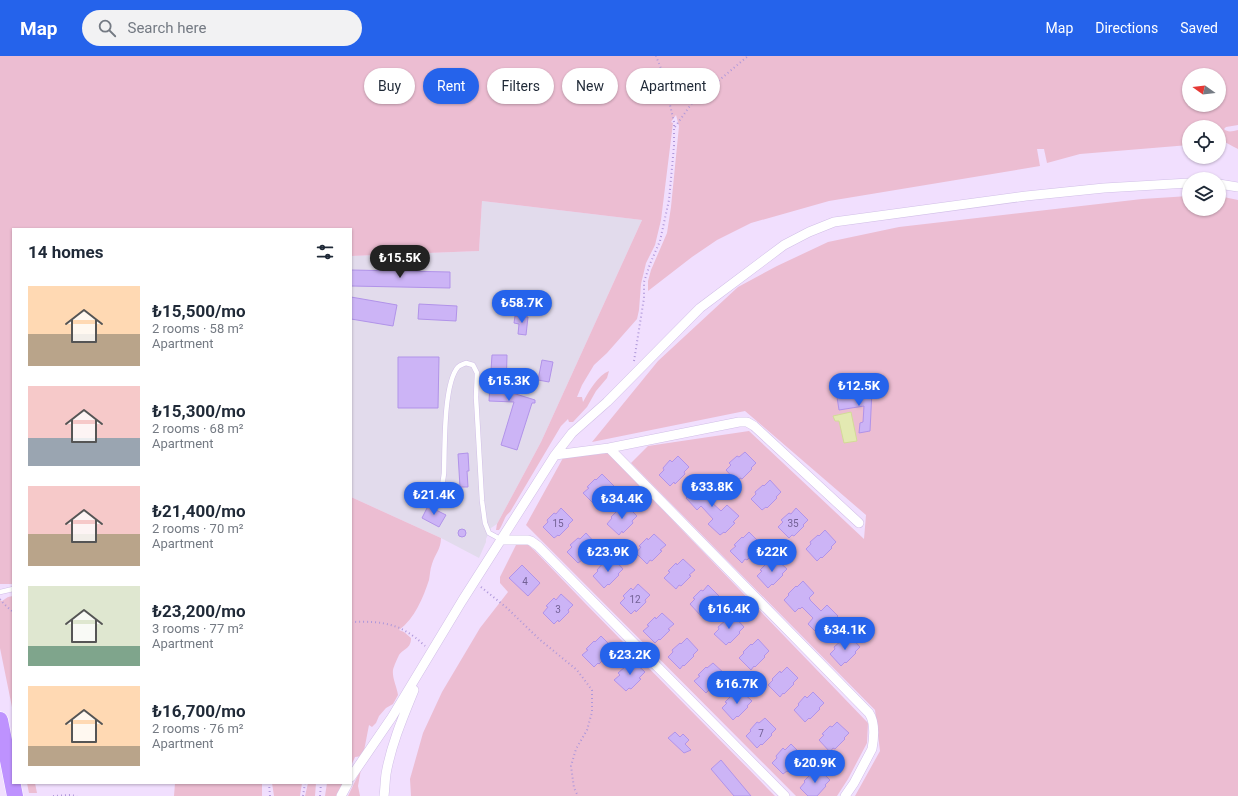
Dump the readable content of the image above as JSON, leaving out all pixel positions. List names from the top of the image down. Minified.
{"house_numbers":["15","35","4","12","3","7"],"north":"left","page":{"header":"Map","search":"Search here","nav":["Map","Directions","Saved"],"chip":["Buy","Rent","Filters","New","Apartment"],"heading":"14 homes","price":["₺15.5K","₺58.7K","₺15.3K","₺12.5K","₺33.8K","₺21.4K","₺34.4K","₺23.9K","₺22K","₺16.4K","₺34.1K","₺23.2K","₺16.7K","₺20.9K"],"list":[{"name":"₺15,500/mo","note":"2 rooms · 58 m² · Apartment"},{"name":"₺15,300/mo","note":"2 rooms · 68 m² · Apartment"},{"name":"₺21,400/mo","note":"2 rooms · 70 m² · Apartment"},{"name":"₺23,200/mo","note":"3 rooms · 77 m² · Apartment"},{"name":"₺16,700/mo","note":"2 rooms · 76 m² · Apartment"}]}}
